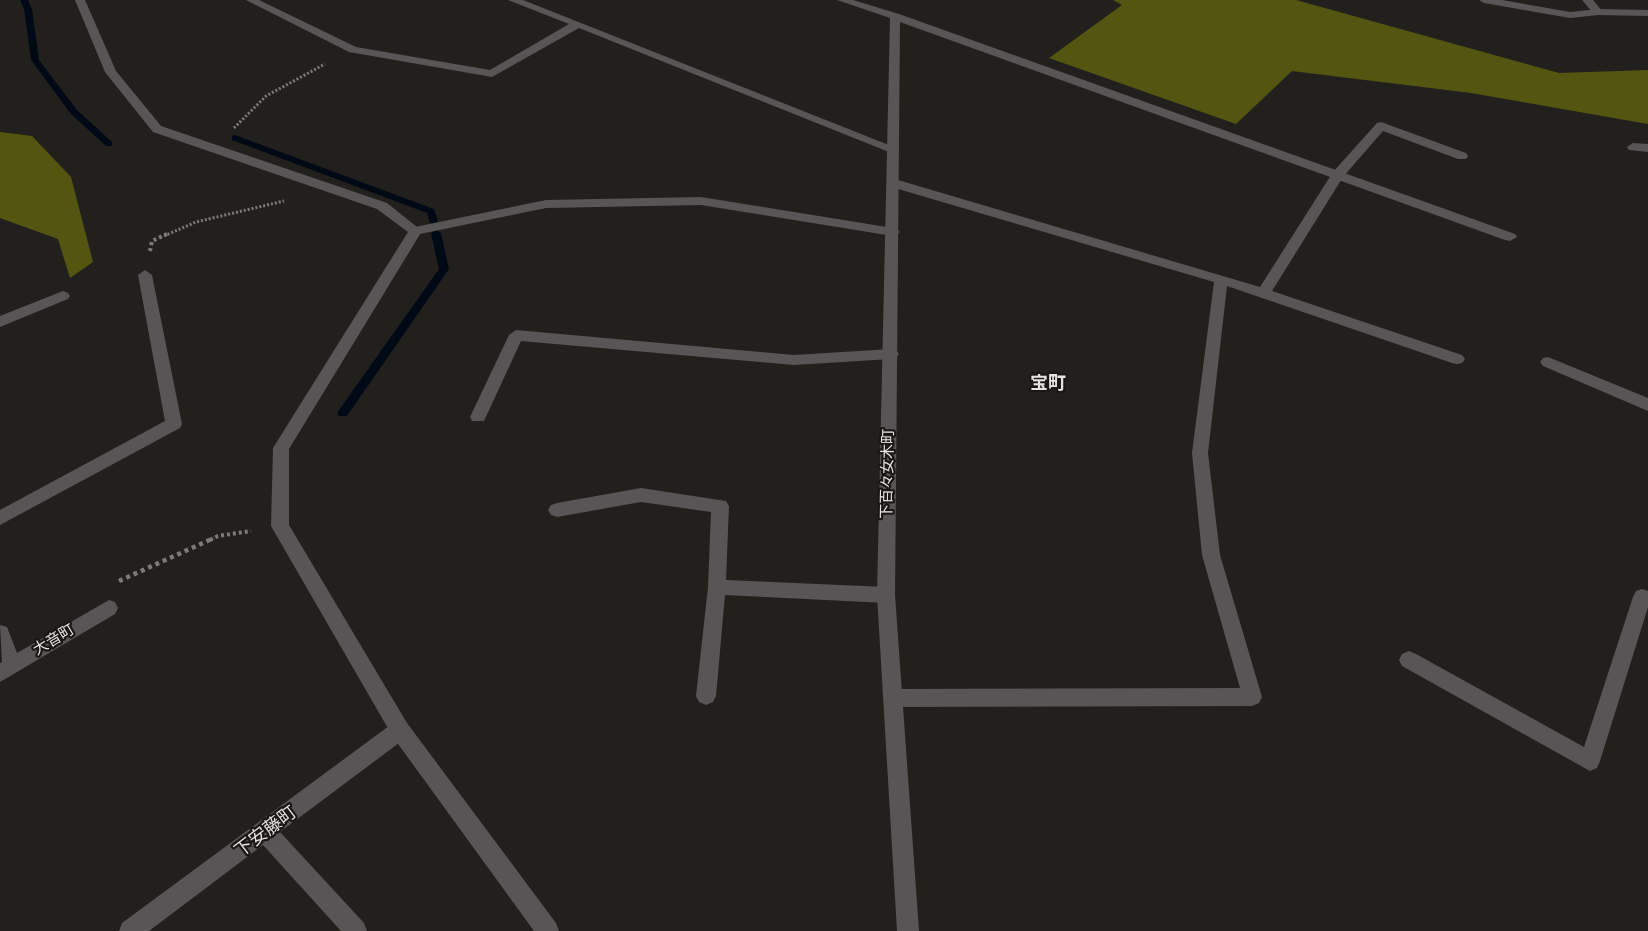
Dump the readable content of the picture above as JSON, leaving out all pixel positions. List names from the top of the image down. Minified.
{"streets":{"street":["下百々女木町","大音町","下安藤町"]},"districts":["宝町"]}
